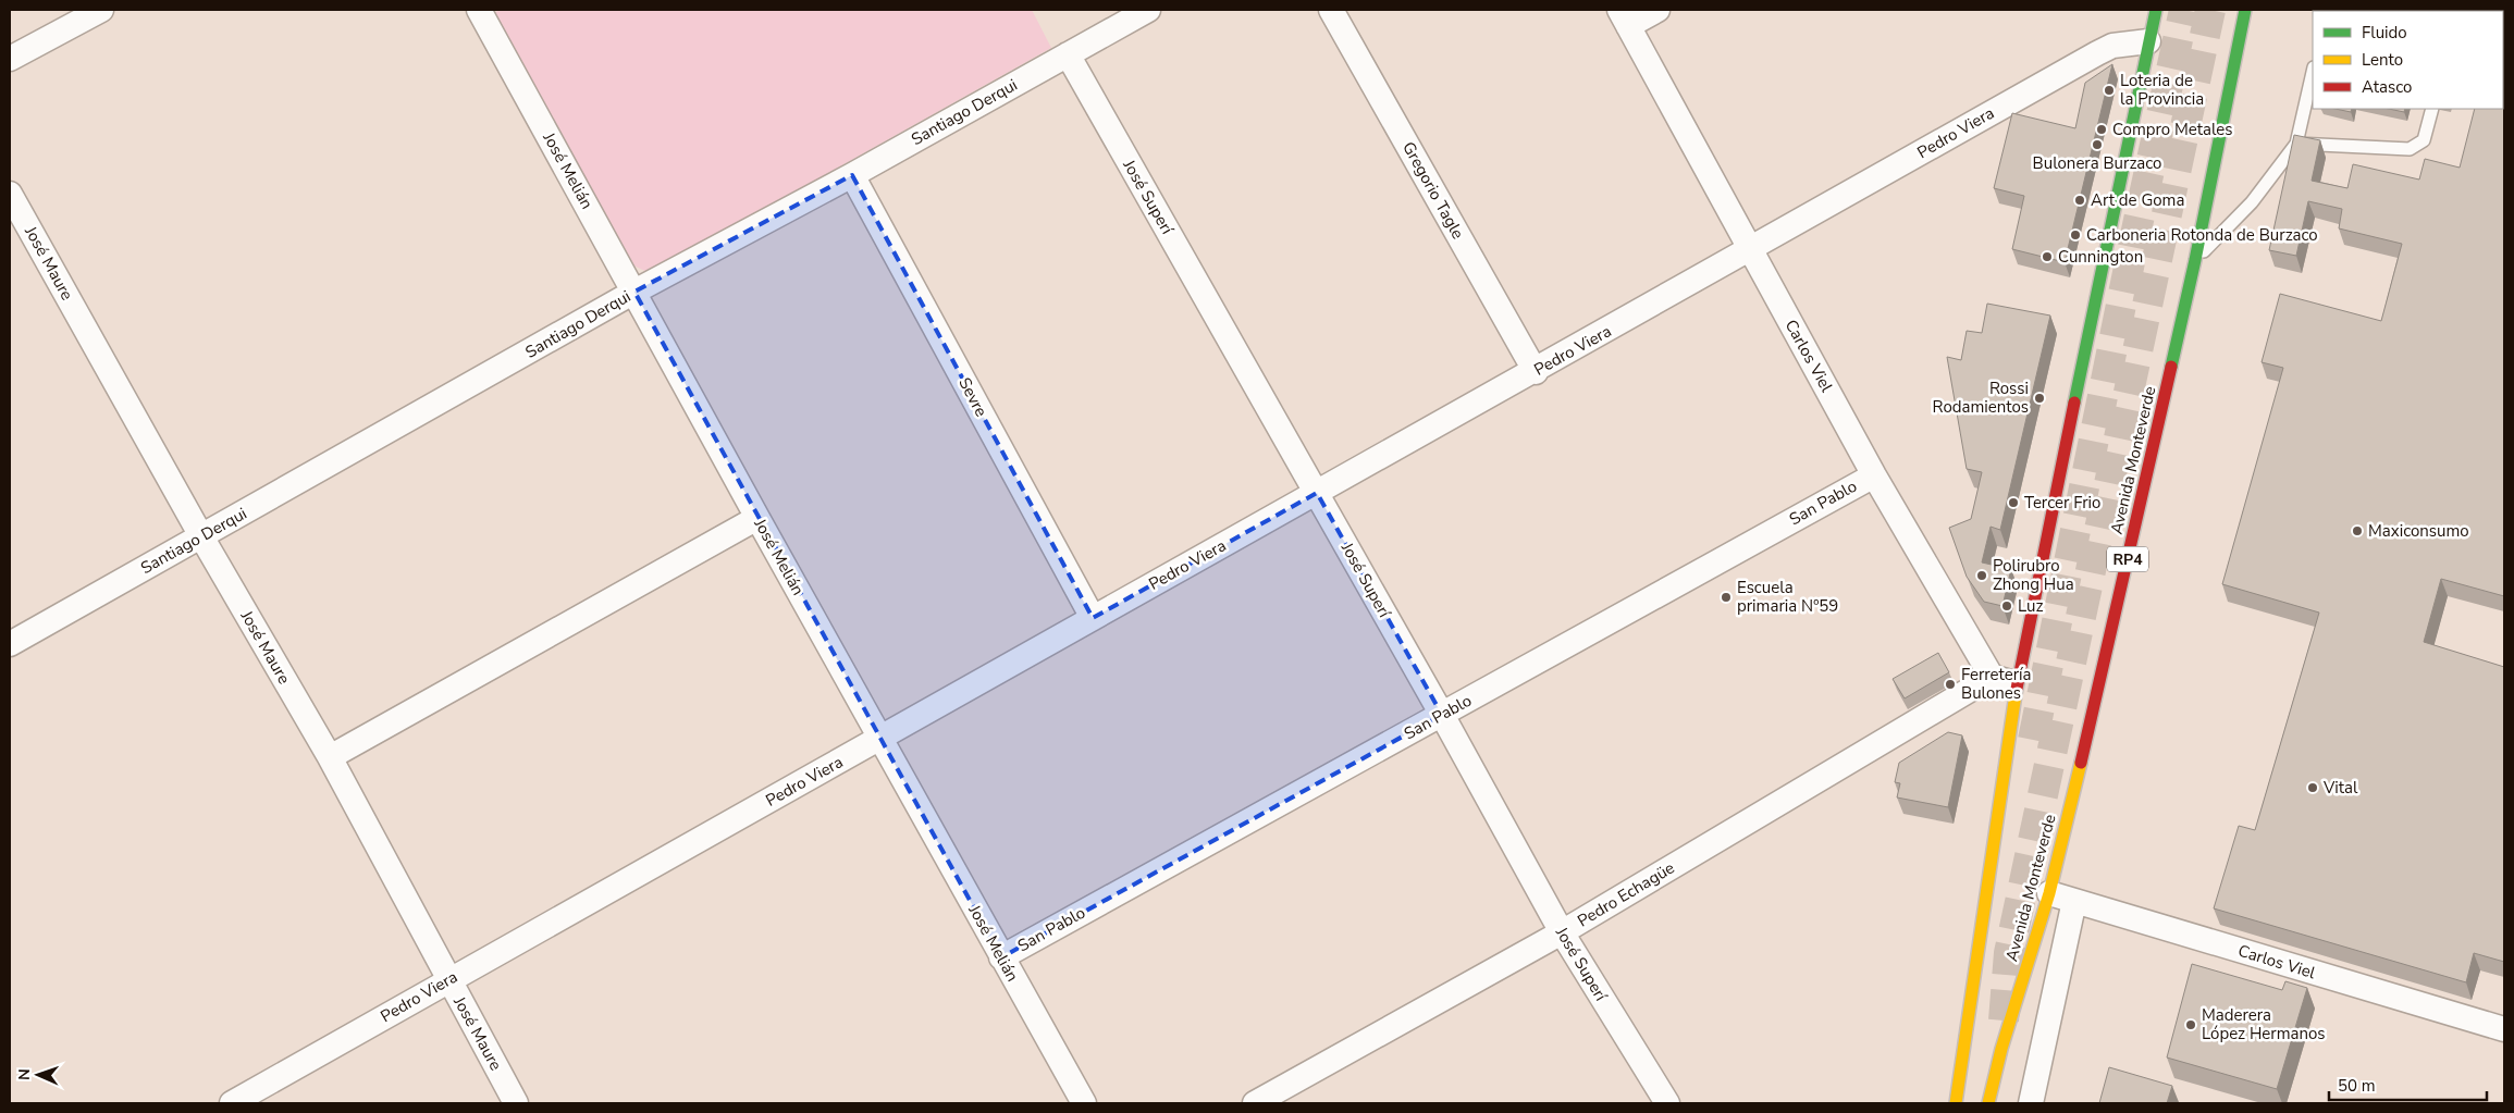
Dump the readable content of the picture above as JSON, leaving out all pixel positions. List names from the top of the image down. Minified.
{"streets":{"main road":["Avenida Monteverde","RP4"],"street":["Santiago Derqui","Pedro Viera","José Melián","Gregorio Tagle","José Superí","José Maure","Carlos Viel","Sevre","San Pablo","Pedro Echagüe"]},"crossings":[["Santiago Derqui","José Melián"],["Santiago Derqui","José Superí"],["Santiago Derqui","José Maure"],["Santiago Derqui","Sevre"],["Pedro Viera","José Melián"],["Pedro Viera","Gregorio Tagle"],["Pedro Viera","José Superí"],["Pedro Viera","José Maure"],["Pedro Viera","Carlos Viel"],["Pedro Viera","Sevre"],["Pedro Viera","Avenida Monteverde"],["José Melián","San Pablo"],["José Superí","San Pablo"],["José Superí","Pedro Echagüe"],["Carlos Viel","Avenida Monteverde"],["Carlos Viel","San Pablo"],["Carlos Viel","Pedro Echagüe"]],"places":["Loteria de la Provincia","Compro Metales","Bulonera Burzaco","Art de Goma","Carboneria Rotonda de Burzaco","Cunnington","Rossi Rodamientos","Tercer Frio","Maxiconsumo","Polirubro Zhong Hua","Escuela primaria Nº59","Luz","Ferretería Bulones","Vital","Maderera López Hermanos"],"legend":["Fluido","Lento","Atasco"],"scale_bar":"50 m","north":"left"}
